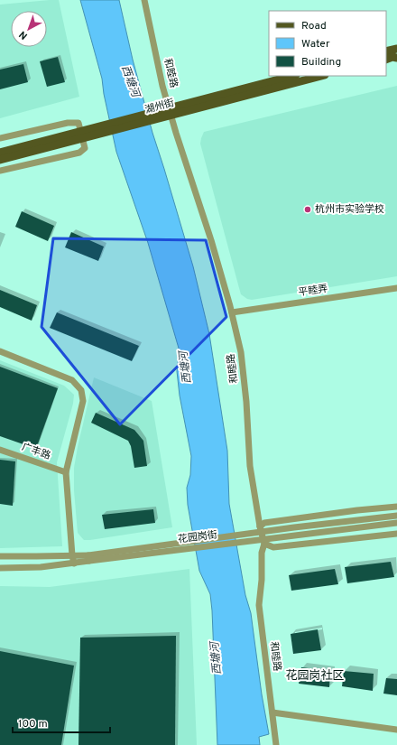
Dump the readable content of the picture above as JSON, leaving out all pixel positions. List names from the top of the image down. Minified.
{"streets":{"main road":["湖州街"],"street":["和睦路","平睦弄","广丰路","花园岗街"]},"crossings":[["和睦路","平睦弄"]],"districts":["花园岗社区"],"water":["西塘河"],"places":["杭州市实验学校"],"legend":["Road","Water","Building"],"scale_bar":"100 m","north":"bottom left"}
